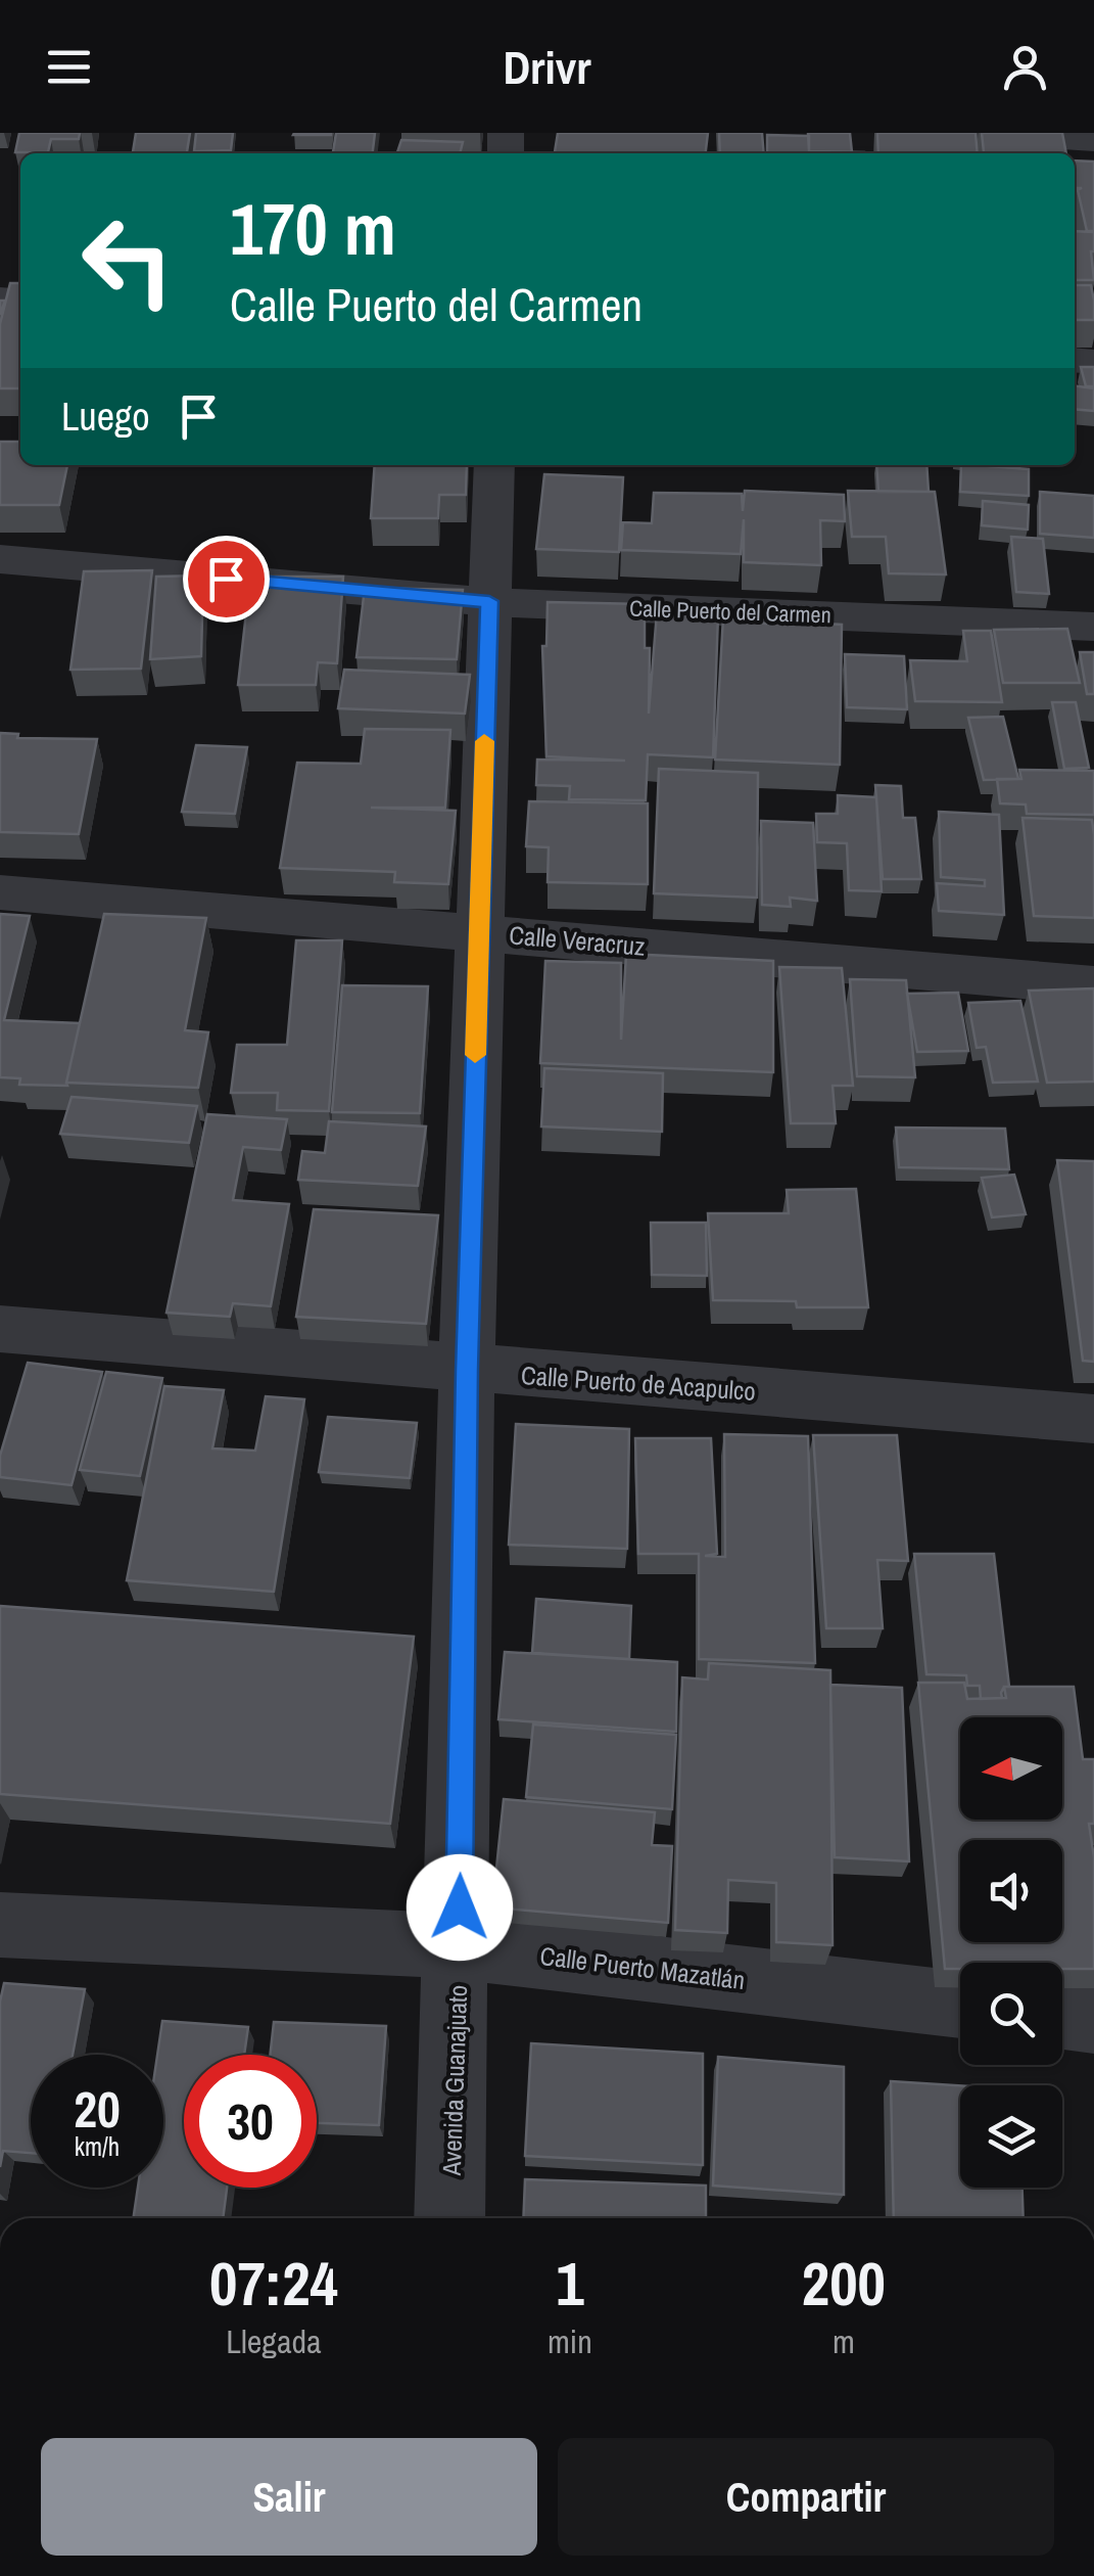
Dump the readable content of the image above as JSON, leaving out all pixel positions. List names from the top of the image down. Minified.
{"streets":{"street":["Calle Puerto del Carmen","Calle Veracruz","Calle Puerto de Acapulco","Calle Puerto Mazatlán","Avenida Guanajuato"]},"crossings":[["Calle Puerto del Carmen","Avenida Guanajuato"],["Calle Veracruz","Avenida Guanajuato"],["Calle Puerto de Acapulco","Avenida Guanajuato"],["Calle Puerto Mazatlán","Avenida Guanajuato"]],"north":"left","page":{"header":"Drivr","turn":["170 m","Calle Puerto del Carmen"],"then":"Luego","speed":"20 km/h","limit":"30","eta":["07:24","Llegada","1","min","200","m"],"buttons":["Salir","Compartir"]}}
